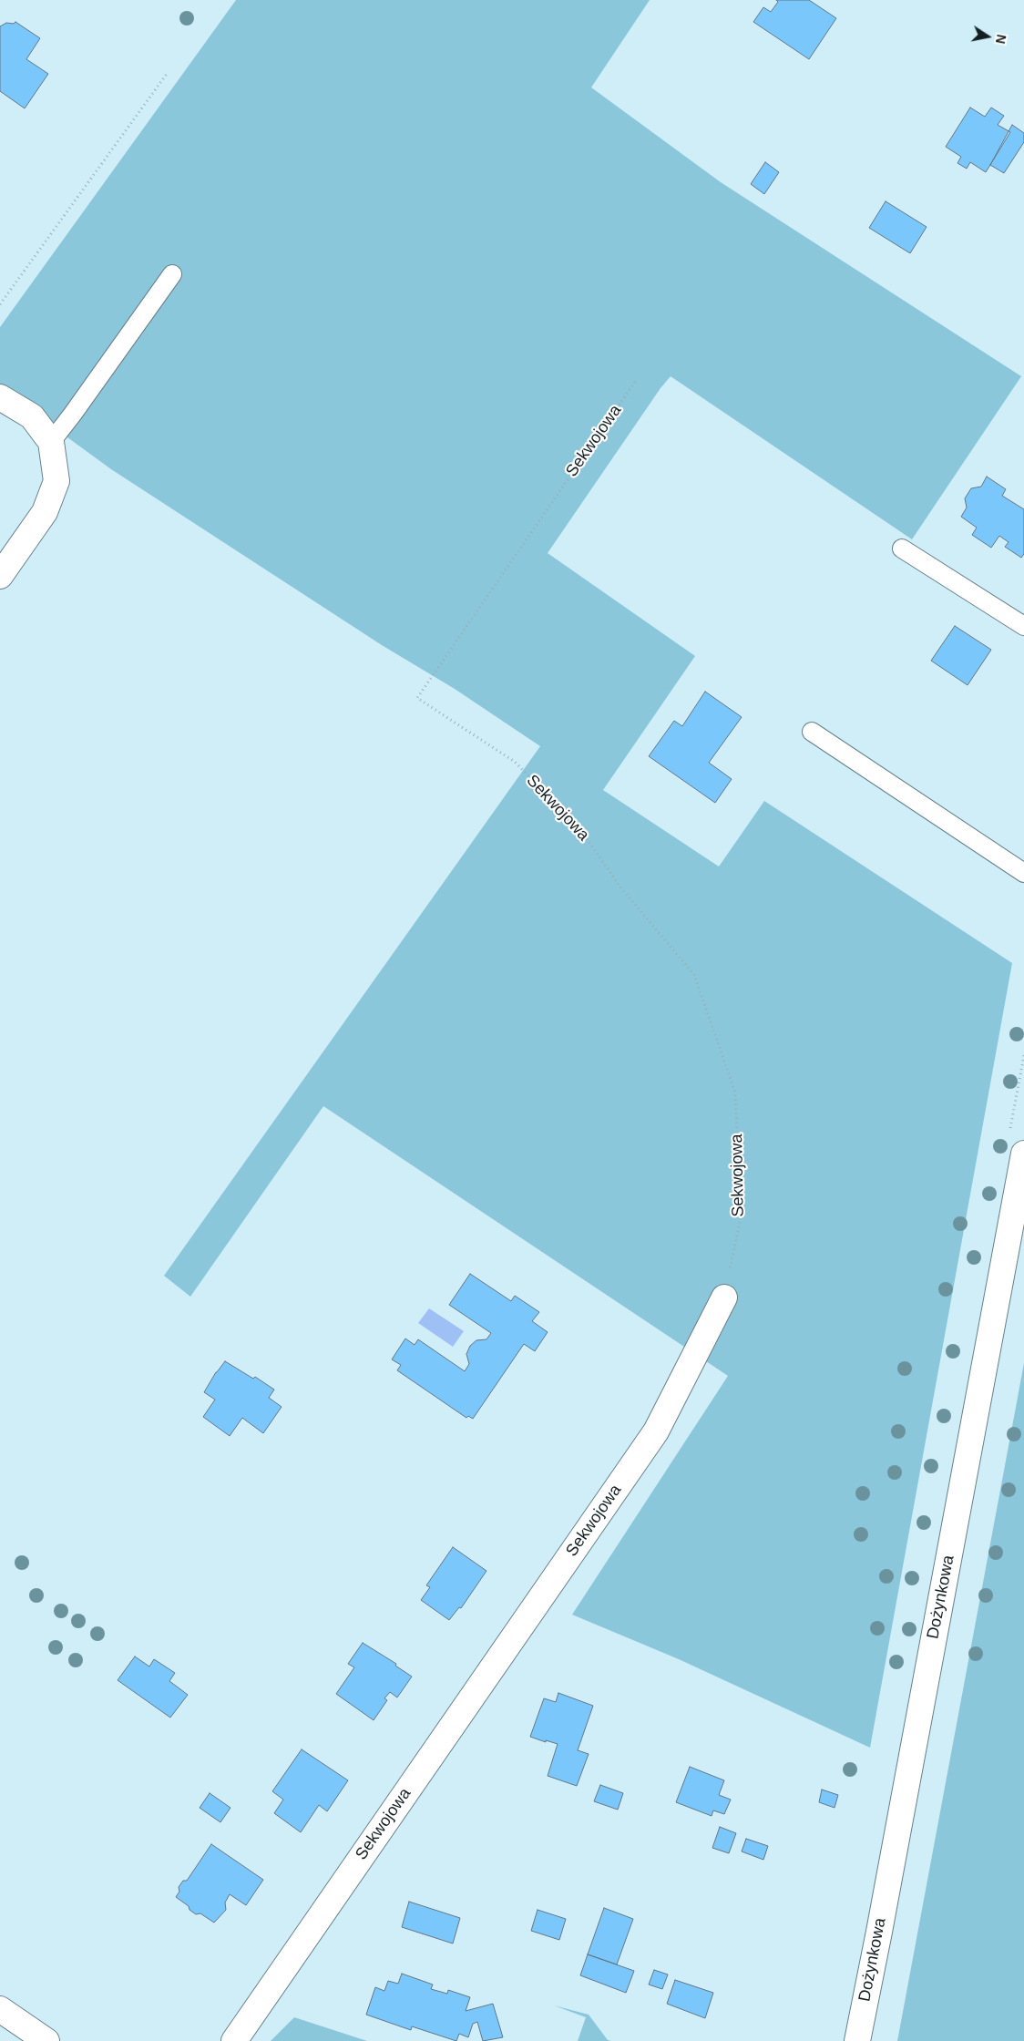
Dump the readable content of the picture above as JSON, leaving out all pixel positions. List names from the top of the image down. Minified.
{"streets":{"street":["Sekwojowa","Dożynkowa"]},"north":"right"}
